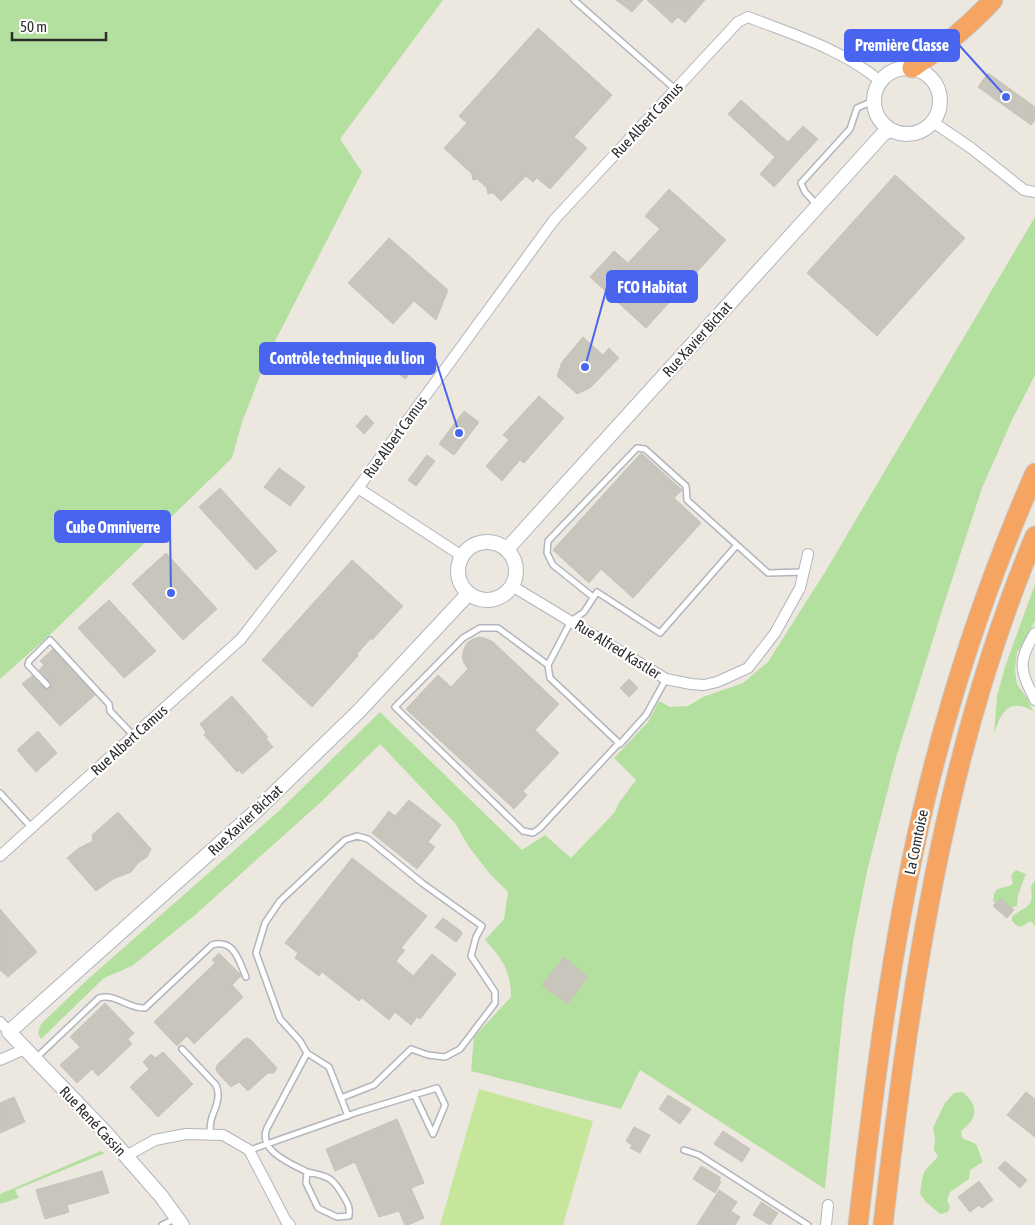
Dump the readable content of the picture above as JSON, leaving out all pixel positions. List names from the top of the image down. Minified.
{"streets":{"highway":["La Comtoise"],"main road":["Rue Xavier Bichat","Rue René Cassin"],"street":["Rue Albert Camus","Rue Alfred Kastler"]},"crossings":[["Rue Albert Camus","Rue Xavier Bichat"],["Rue Xavier Bichat","Rue Alfred Kastler"],["Rue Xavier Bichat","Rue René Cassin"]],"places":["Première Classe","FCO Habitat","Contrôle technique du lion","Cube Omniverre"],"scale_bar":"50 m"}
